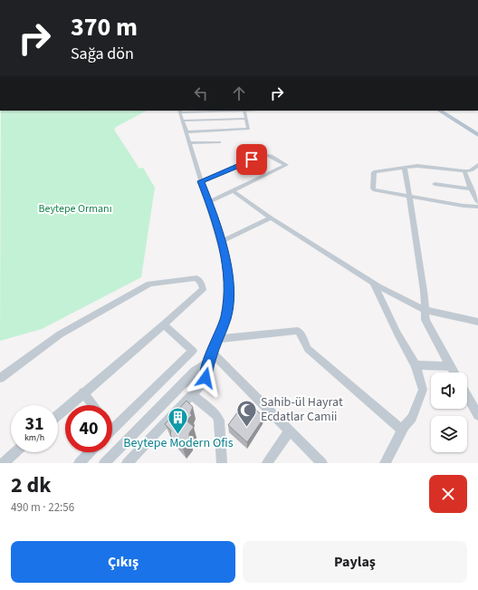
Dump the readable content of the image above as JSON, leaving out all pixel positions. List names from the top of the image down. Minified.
{"parks":["Beytepe Ormanı"],"places":{"mosque":["Sahib-ül Hayrat Ecdatlar Camii"],"building":["Beytepe Modern Ofis"]},"page":{"turn":["370 m","Sağa dön"],"speed":"31 km/h","limit":"40","heading":["2 dk","490 m · 22:56"],"buttons":["Çıkış","Paylaş"]}}
